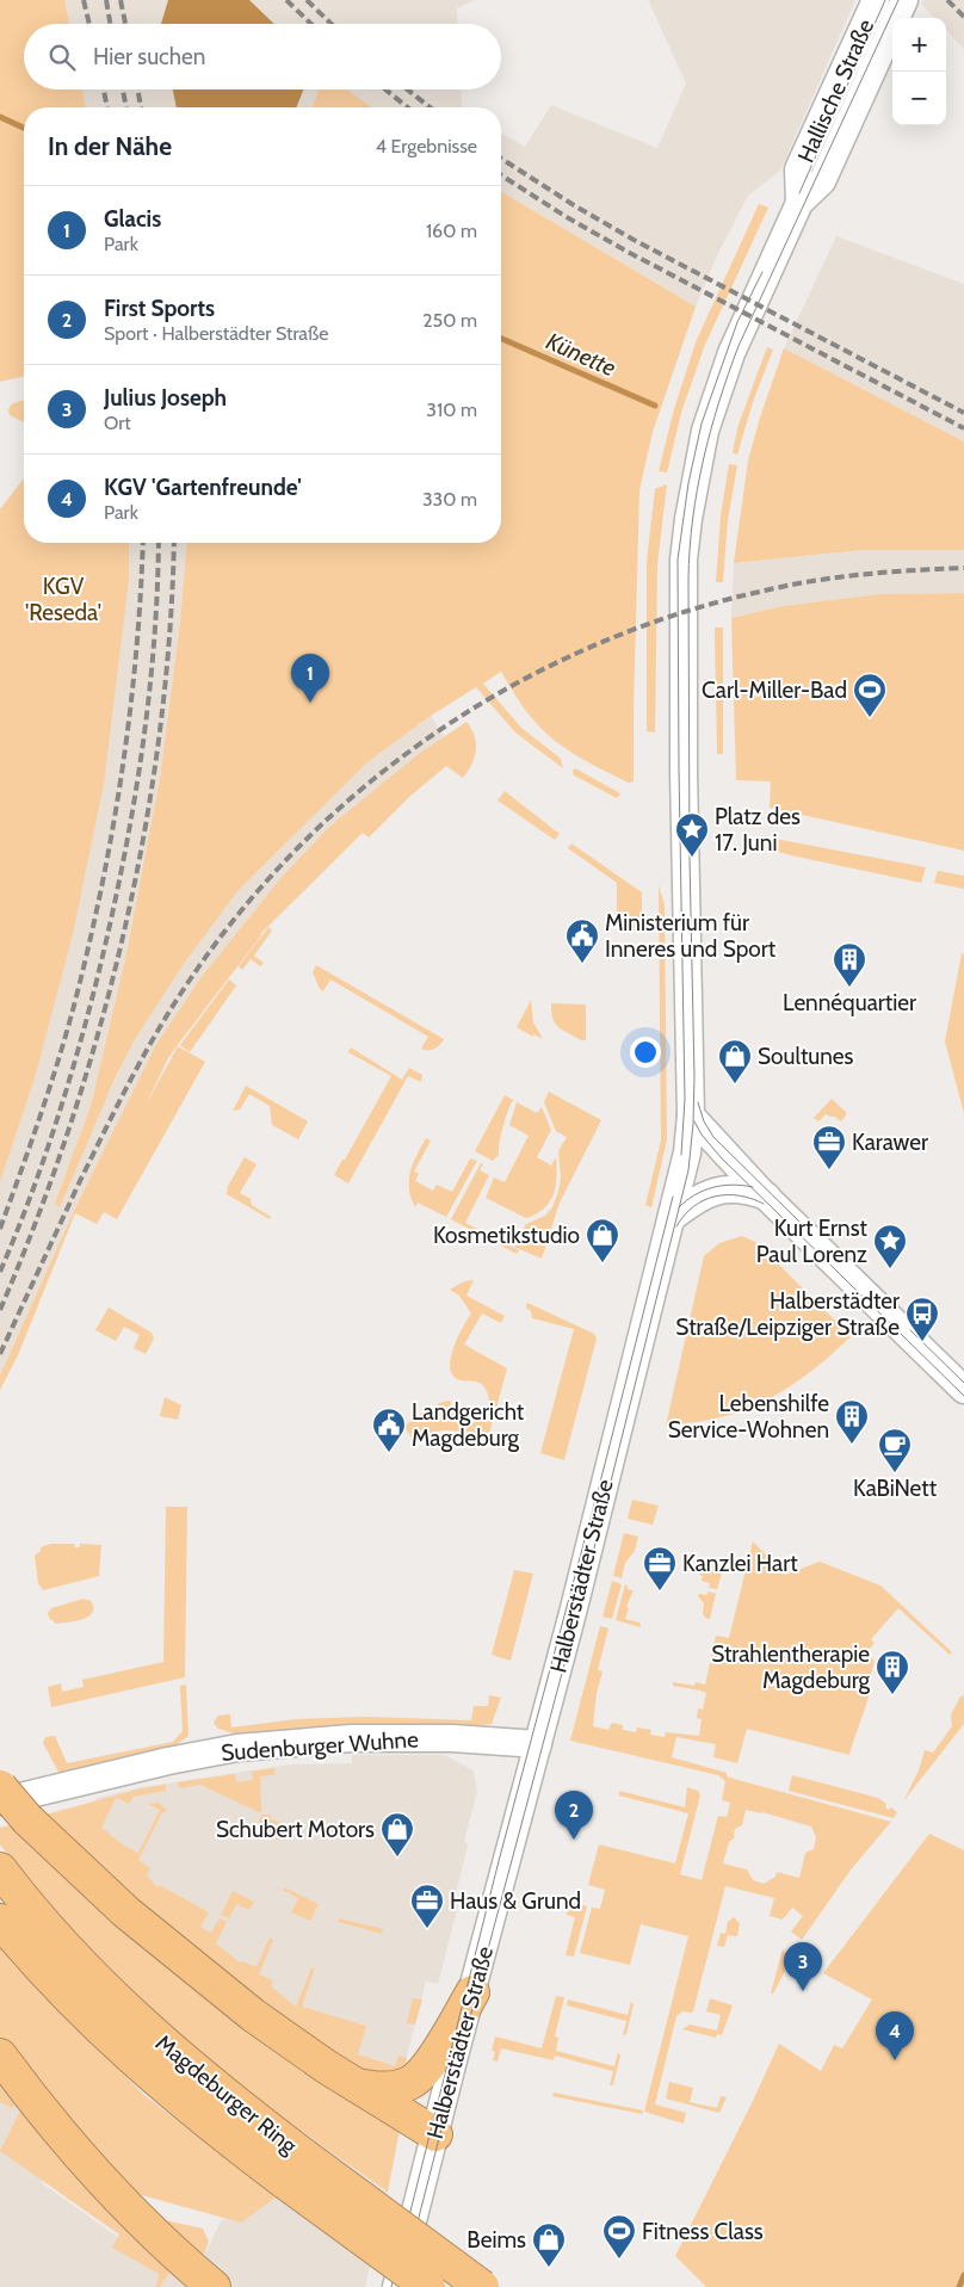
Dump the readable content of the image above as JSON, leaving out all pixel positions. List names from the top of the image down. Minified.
{"streets":{"highway":["Magdeburger Ring"],"main road":["Hallische Straße","Halberstädter Straße","Sudenburger Wuhne"]},"crossings":[["Hallische Straße","Halberstädter Straße"],["Halberstädter Straße","Sudenburger Wuhne"]],"water":["Künette"],"parks":["KGV 'Reseda'"],"places":{"sports":["Carl-Miller-Bad","Fitness Class"],"place":["Platz des 17. Juni","Kurt Ernst Paul Lorenz"],"public building":["Ministerium für Inneres und Sport","Landgericht Magdeburg"],"building":["Lennéquartier","Lebenshilfe Service-Wohnen","Strahlentherapie Magdeburg"],"shop":["Soultunes","Kosmetikstudio","Schubert Motors","Beims"],"office":["Karawer","Kanzlei Hart","Haus & Grund"],"bus stop":["Halberstädter Straße/Leipziger Straße"],"cafe":["KaBiNett"]},"page":{"map_buttons":["+","−"],"search":"Hier suchen","heading":["In der Nähe","4 Ergebnisse"],"list":[{"mark":"1","name":"Glacis","note":"Park","value":"160 m"},{"mark":"2","name":"First Sports","note":"Sport · Halberstädter Straße","value":"250 m"},{"mark":"3","name":"Julius Joseph","note":"Ort","value":"310 m"},{"mark":"4","name":"KGV 'Gartenfreunde'","note":"Park","value":"330 m"}],"pins":["1","2","3","4"]}}
